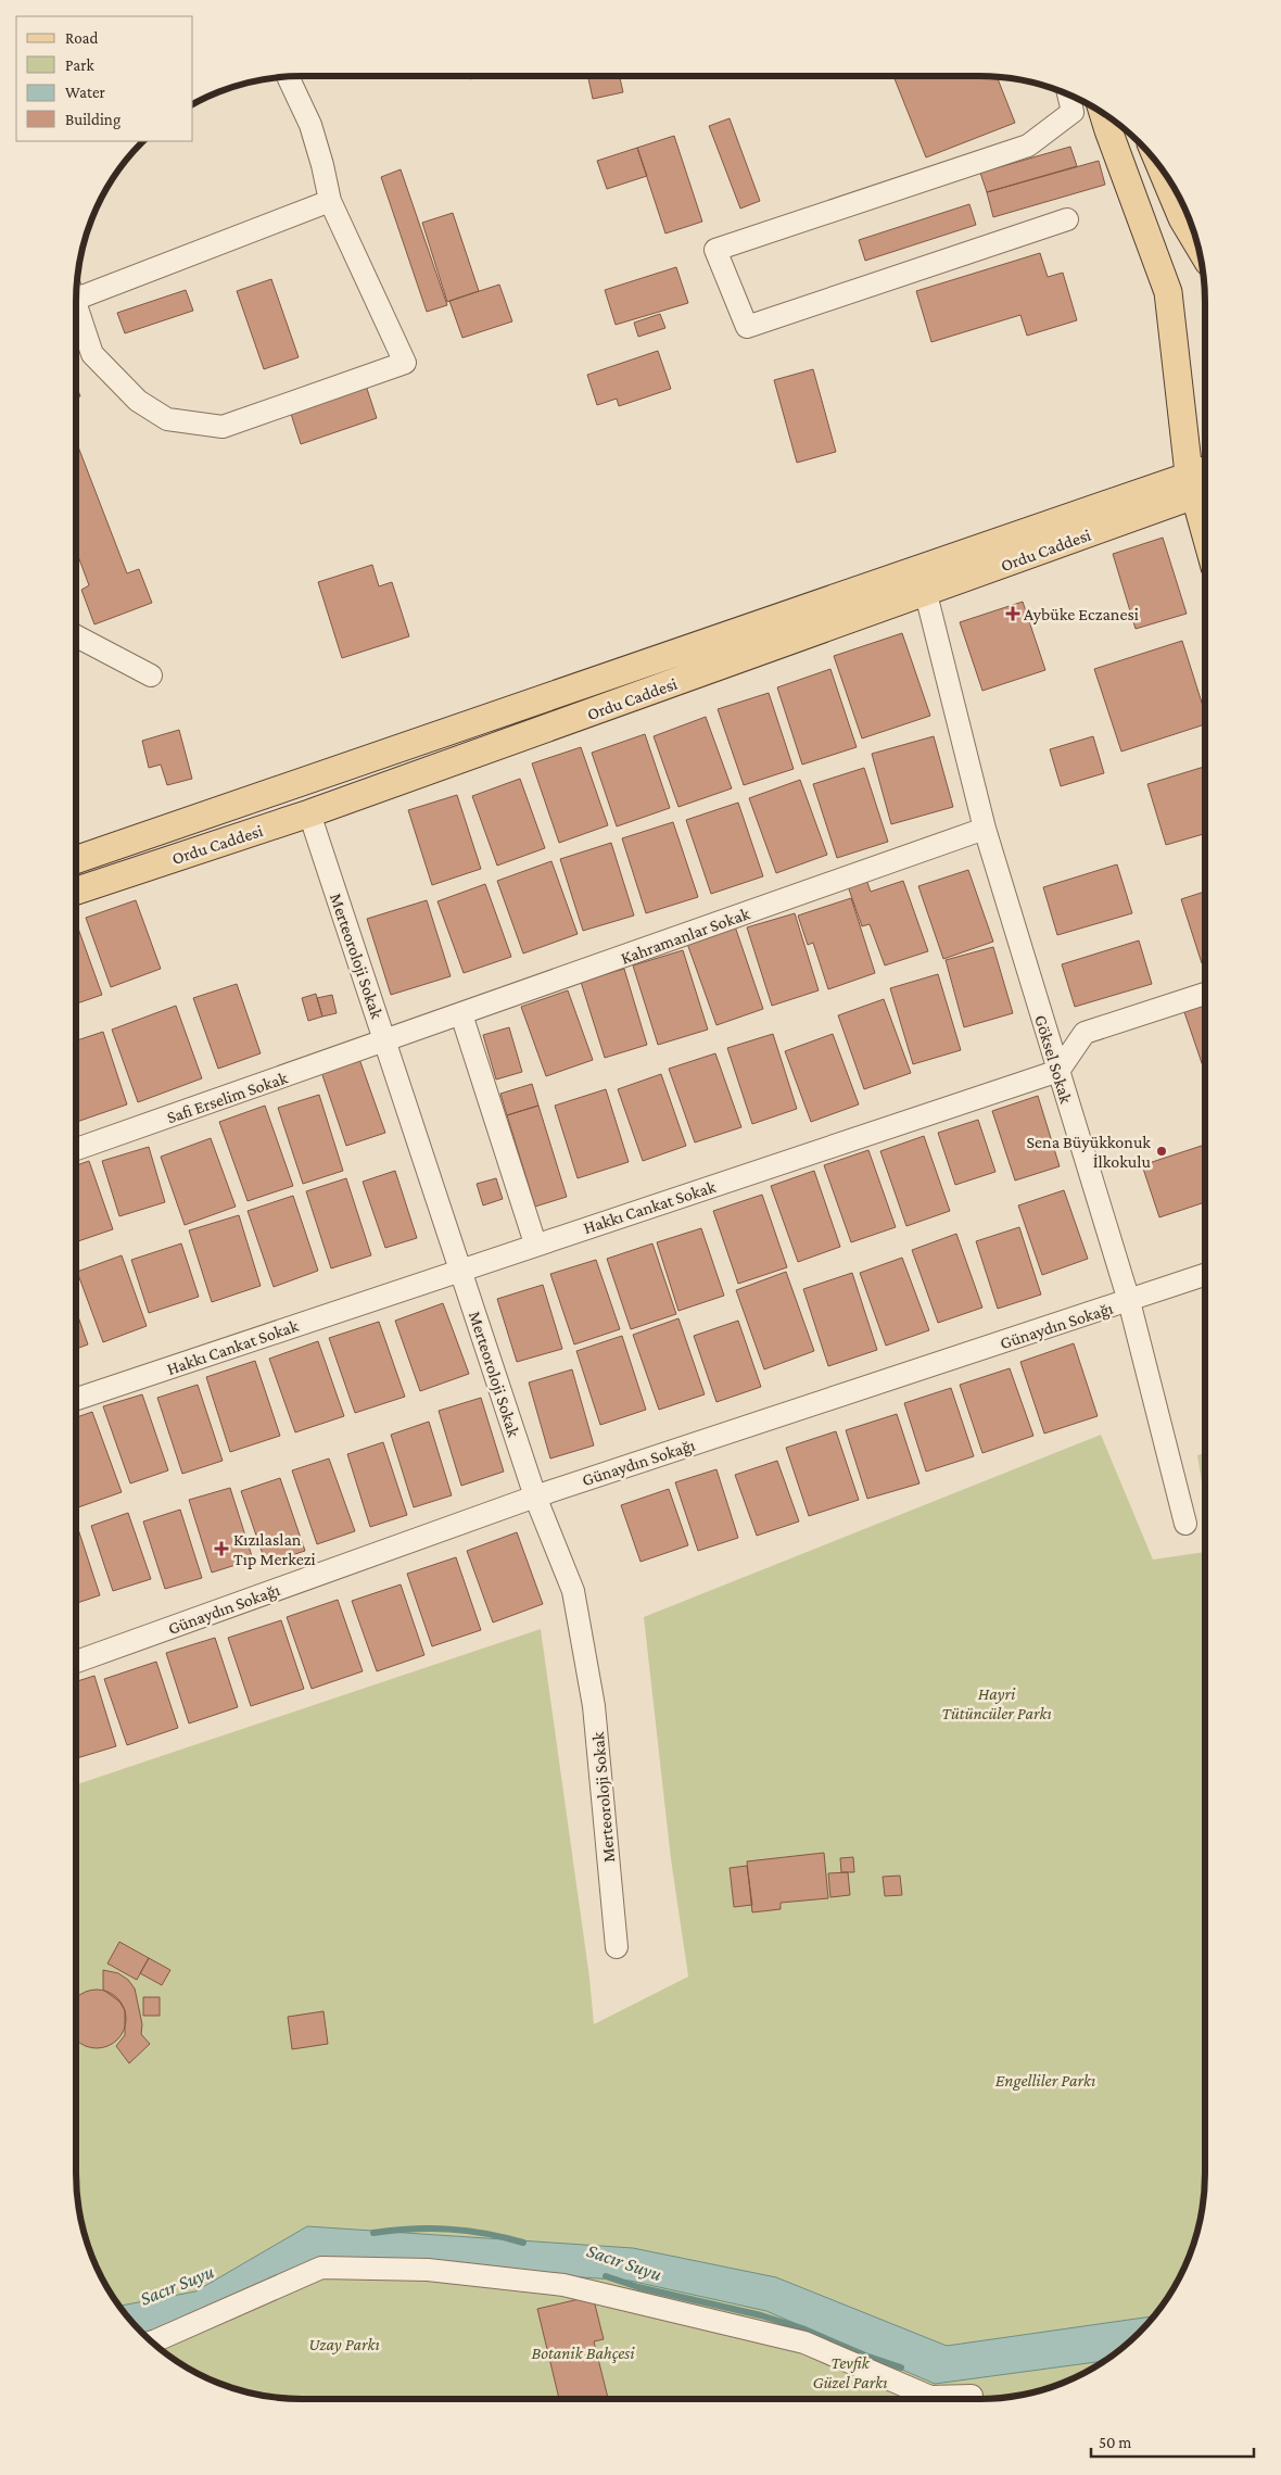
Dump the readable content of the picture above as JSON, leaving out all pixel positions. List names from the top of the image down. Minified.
{"streets":{"main road":["Ordu Caddesi"],"street":["Kahramanlar Sokak","Merteoroloji Sokak","Göksel Sokak","Safi Erselim Sokak","Hakkı Cankat Sokak","Günaydın Sokağı"]},"crossings":[["Ordu Caddesi","Merteoroloji Sokak"],["Ordu Caddesi","Göksel Sokak"],["Kahramanlar Sokak","Merteoroloji Sokak"],["Kahramanlar Sokak","Göksel Sokak"],["Kahramanlar Sokak","Safi Erselim Sokak"],["Merteoroloji Sokak","Safi Erselim Sokak"],["Merteoroloji Sokak","Hakkı Cankat Sokak"],["Merteoroloji Sokak","Günaydın Sokağı"],["Göksel Sokak","Hakkı Cankat Sokak"],["Göksel Sokak","Günaydın Sokağı"]],"water":["Sacır Suyu"],"parks":["Hayri Tütüncüler Parkı","Engelliler Parkı","Uzay Parkı","Botanik Bahçesi","Tevfik Güzel Parkı"],"places":{"health":["Aybüke Eczanesi","Kızılaslan Tıp Merkezi"],"other":["Sena Büyükkonuk İlkokulu"]},"legend":["Road","Park","Water","Building"],"scale_bar":"50 m"}
